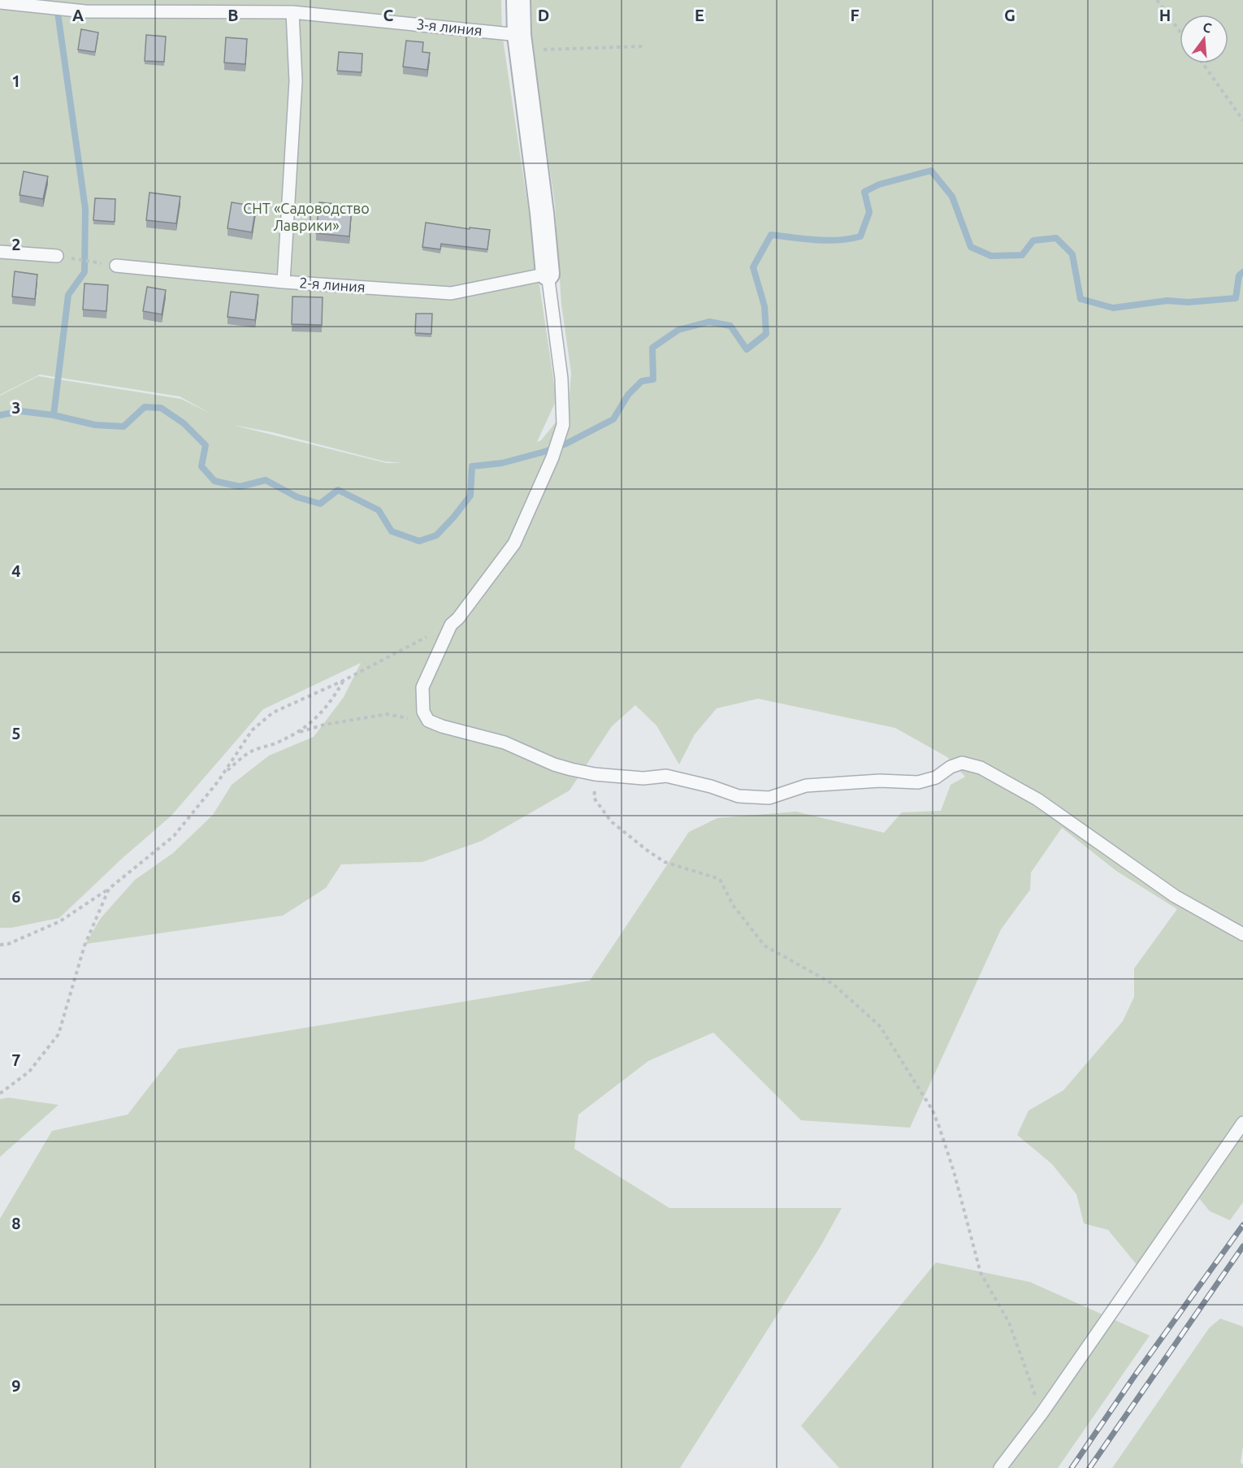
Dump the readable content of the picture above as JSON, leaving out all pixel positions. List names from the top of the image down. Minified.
{"streets":{"lane":["3-я линия","2-я линия"]},"parks":["СНТ «Садоводство Лаврики»"],"north":"top","grid":{"columns":["A","B","C","D","E","F","G","H"],"rows":["1","2","3","4","5","6","7","8","9"]}}
